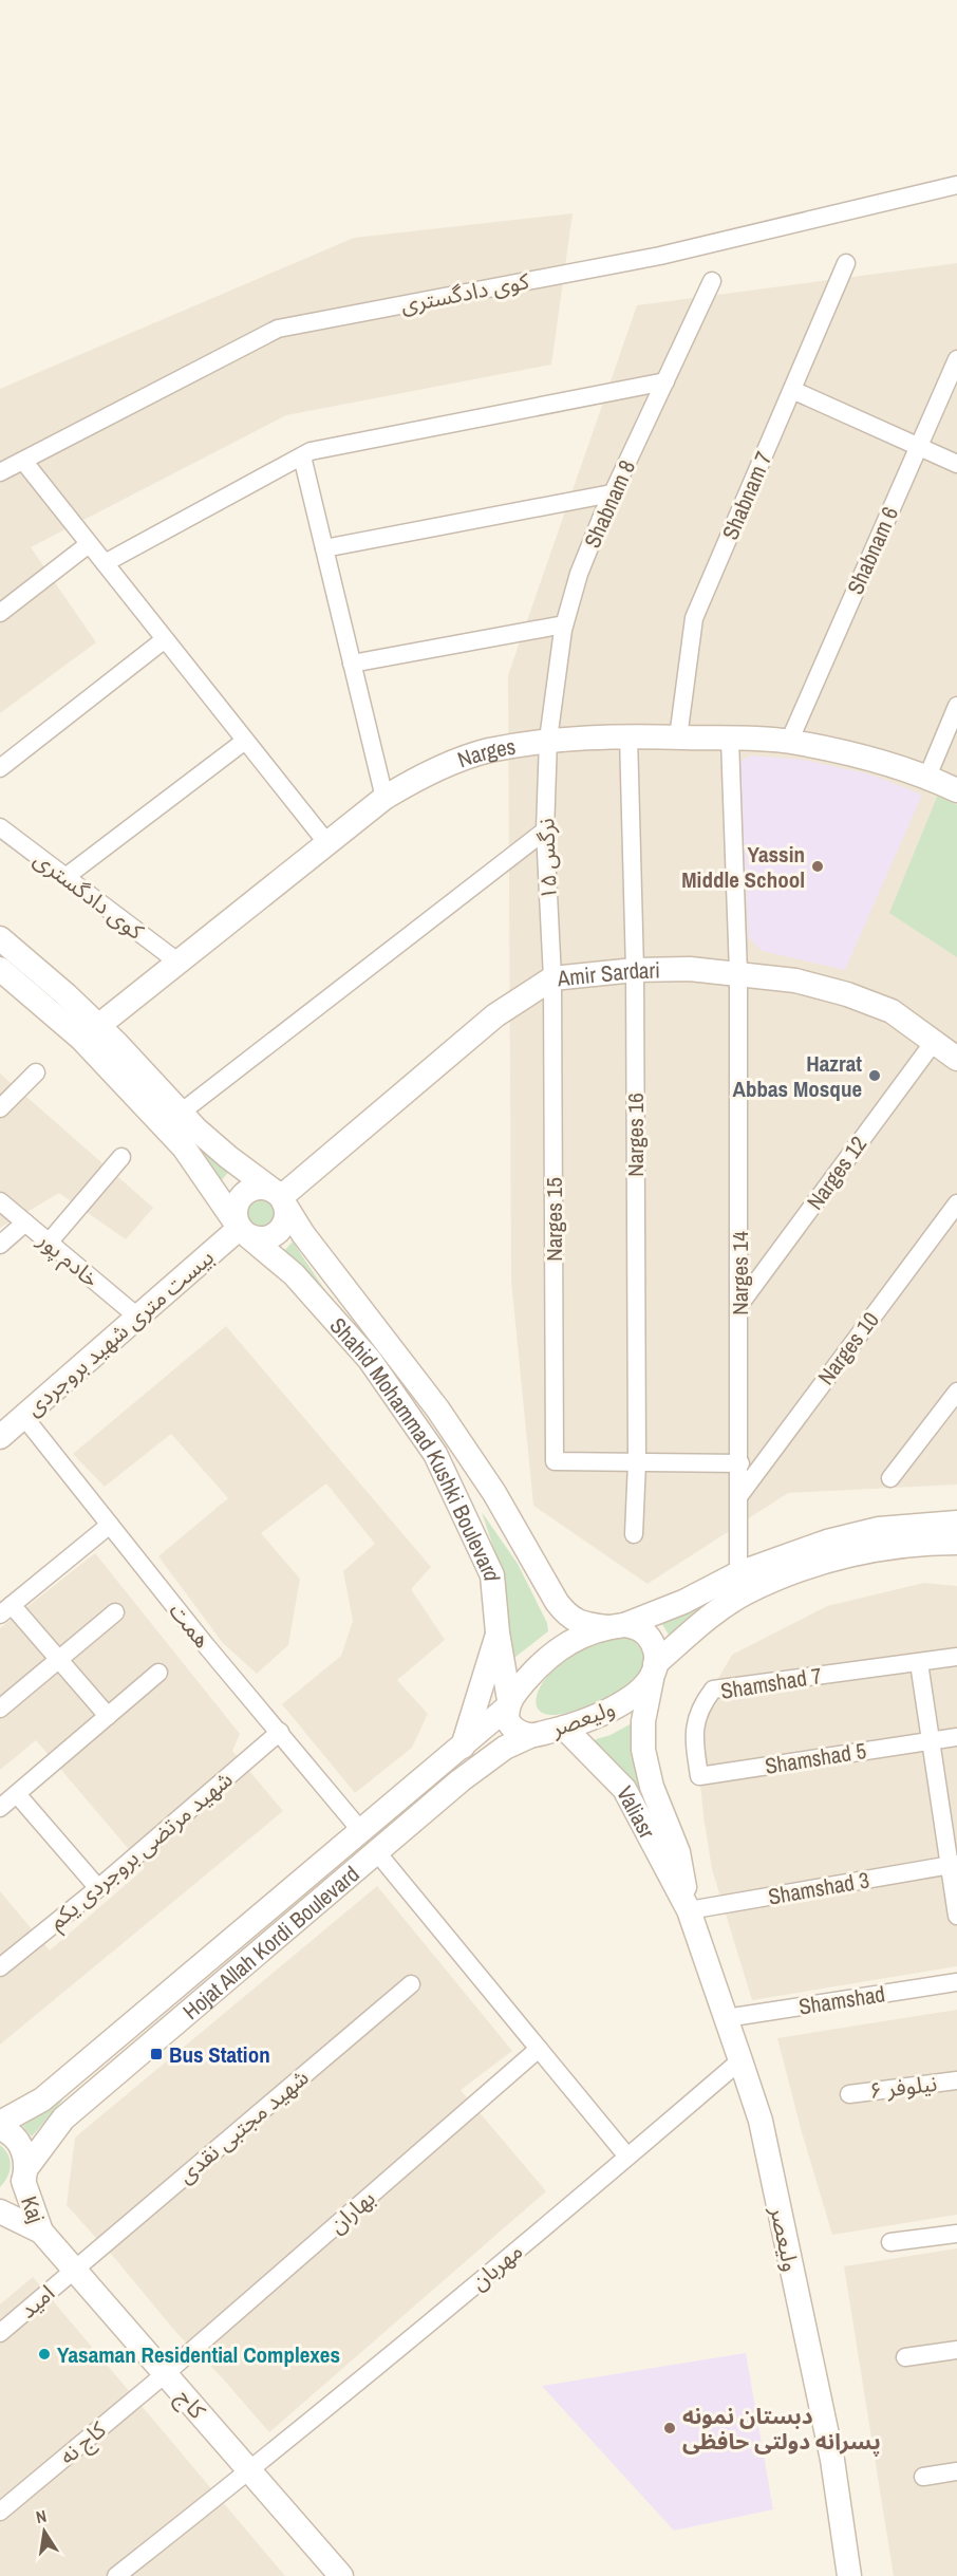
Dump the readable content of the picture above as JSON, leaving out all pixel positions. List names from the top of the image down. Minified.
{"streets":{"main road":["Narges","Amir Sardari","بیست متری شهید بروجردی","Shahid Mohammad Kushki Boulevard","ولیعصر","Valiasr","Hojat Allah Kordi Boulevard","Kaj","کاج"],"street":["کوی دادگستری","Shabnam 7","Shabnam 8","Shabnam 6","نرگس ۱۵","Narges 16","Narges 12","Narges 15","خادم پور","Narges 14","Narges 10","همت","Shamshad 7","Shamshad 5","شهید مرتضی بروجردی یکم","Shamshad 3","Shamshad","نیلوفر ۶","شهید مجتبی نقدی","بهاران","مهربان","امید","کاج نه"]},"crossings":[["کوی دادگستری","Narges"],["Shabnam 7","Narges"],["Shabnam 8","Narges"],["Shabnam 8","نرگس ۱۵"],["Shabnam 6","Narges"],["Narges","نرگس ۱۵"],["Narges","Narges 16"],["Narges","Narges 14"],["Narges","Shahid Mohammad Kushki Boulevard"],["نرگس ۱۵","Amir Sardari"],["نرگس ۱۵","Narges 15"],["Amir Sardari","Narges 16"],["Amir Sardari","Narges 12"],["Amir Sardari","Narges 15"],["Amir Sardari","Narges 14"],["Amir Sardari","بیست متری شهید بروجردی"],["Amir Sardari","Shahid Mohammad Kushki Boulevard"],["Narges 16","Narges 15"],["Narges 12","Narges 14"],["خادم پور","بیست متری شهید بروجردی"],["Narges 14","Narges 10"],["Narges 14","ولیعصر"],["بیست متری شهید بروجردی","Shahid Mohammad Kushki Boulevard"],["بیست متری شهید بروجردی","همت"],["Shahid Mohammad Kushki Boulevard","ولیعصر"],["Shahid Mohammad Kushki Boulevard","Hojat Allah Kordi Boulevard"],["همت","شهید مرتضی بروجردی یکم"],["همت","Hojat Allah Kordi Boulevard"],["Shamshad 7","Shamshad 5"],["ولیعصر","Valiasr"],["ولیعصر","Shamshad 3"],["ولیعصر","Hojat Allah Kordi Boulevard"],["ولیعصر","Shamshad"],["ولیعصر","مهربان"],["Valiasr","Shamshad 3"],["Hojat Allah Kordi Boulevard","Kaj"],["شهید مجتبی نقدی","امید"],["شهید مجتبی نقدی","کاج"],["Kaj","کاج"],["بهاران","کاج"],["بهاران","کاج نه"],["مهربان","کاج"],["امید","کاج"],["کاج","کاج نه"]],"places":{"other":["Yassin Middle School","Hazrat Abbas Mosque","Yasaman Residential Complexes","دبستان نمونه پسرانه دولتی حافظی"],"transit":["Bus Station"]},"north":"top"}
